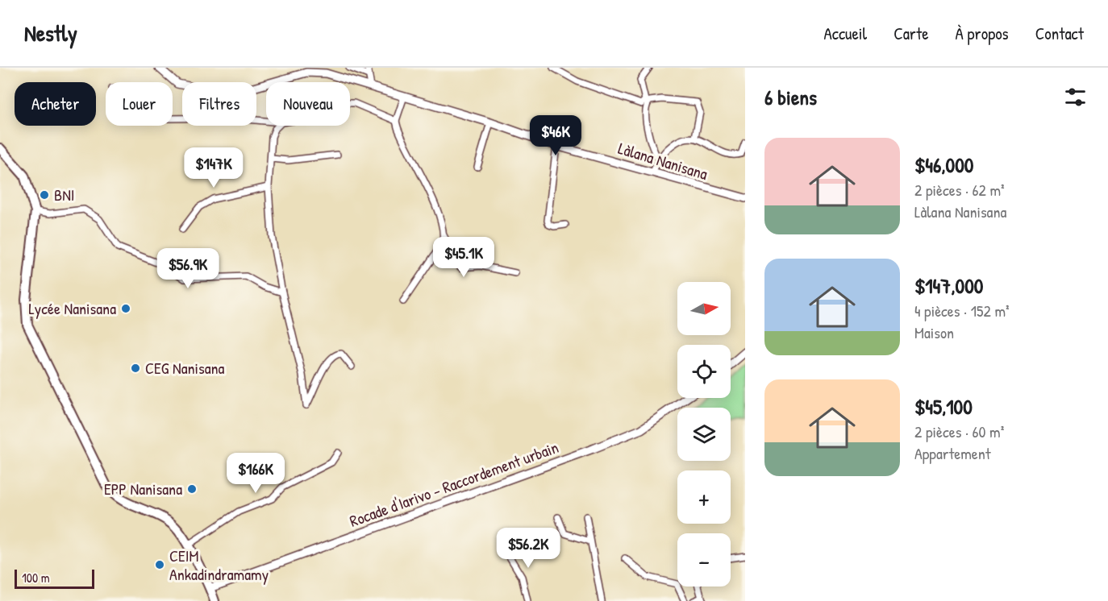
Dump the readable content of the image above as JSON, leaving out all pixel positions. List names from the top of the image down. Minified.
{"streets":{"street":["Làlana Nanisana","Rocade d'Iarivo - Raccordement urbain"]},"places":["BNI","Lycée Nanisana","CEG Nanisana","EPP Nanisana","CEIM Ankadindramamy"],"scale_bar":"100 m","north":"right","page":{"header":"Nestly","nav":["Accueil","Carte","À propos","Contact"],"heading":"6 biens","chip":["Acheter","Louer","Filtres","Nouveau"],"price":["$46K","$147K","$45.1K","$56.9K","$166K","$56.2K"],"list":[{"name":"$46,000","note":"2 pièces · 62 m² · Làlana Nanisana"},{"name":"$147,000","note":"4 pièces · 152 m² · Maison"},{"name":"$45,100","note":"2 pièces · 60 m² · Appartement"}],"map_buttons":["+","−"],"scale":"100 m"}}
